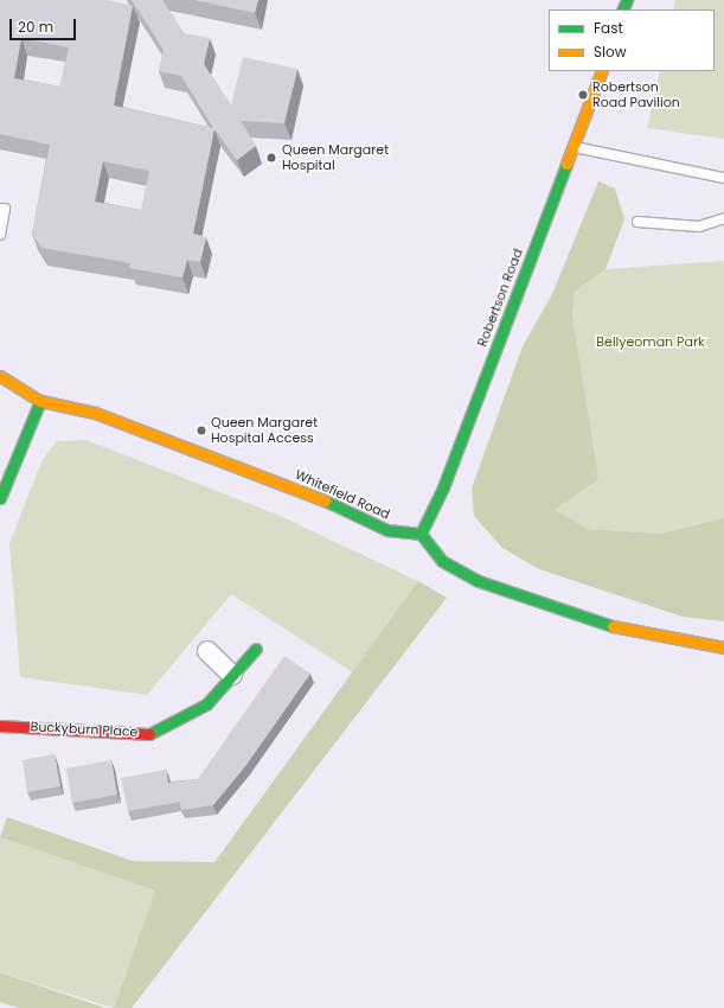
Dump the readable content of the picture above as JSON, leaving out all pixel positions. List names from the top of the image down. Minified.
{"streets":{"street":["Robertson Road","Whitefield Road","Buckyburn Place"]},"crossings":[["Robertson Road","Whitefield Road"]],"parks":["Bellyeoman Park"],"places":["Robertson Road Pavilion","Queen Margaret Hospital","Queen Margaret Hospital Access"],"legend":["Fast","Slow"],"scale_bar":"20 m"}
